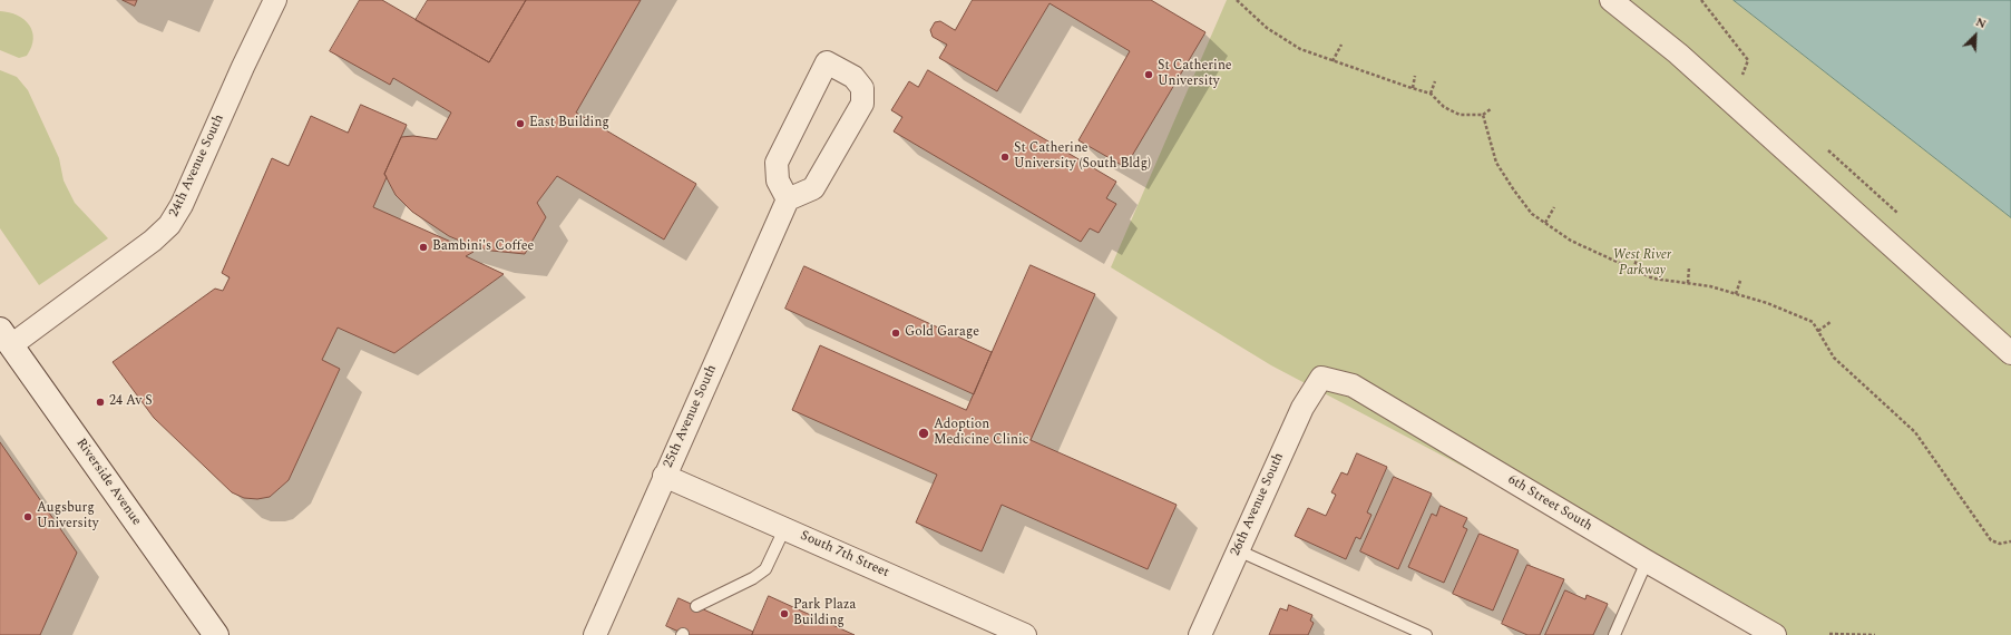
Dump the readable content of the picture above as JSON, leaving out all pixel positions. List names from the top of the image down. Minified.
{"streets":{"street":["24th Avenue South","25th Avenue South","Riverside Avenue","6th Street South","26th Avenue South","South 7th Street"]},"crossings":[["24th Avenue South","Riverside Avenue"],["25th Avenue South","South 7th Street"],["6th Street South","26th Avenue South"]],"parks":["West River Parkway"],"places":["St Catherine University","East Building","St Catherine University (South Bldg)","Bambini's Coffee","Gold Garage","24 Av S","Adoption Medicine Clinic","Augsburg University","Park Plaza Building"],"north":"top right"}
